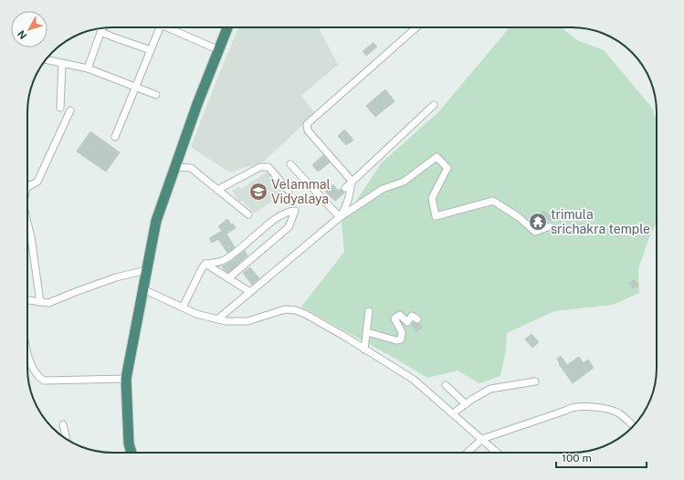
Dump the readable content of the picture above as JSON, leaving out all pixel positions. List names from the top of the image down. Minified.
{"places":{"school or university":["Velammal Vidyalaya"],"temple":["trimula srichakra temple"]},"scale_bar":"100 m","north":"bottom left"}
